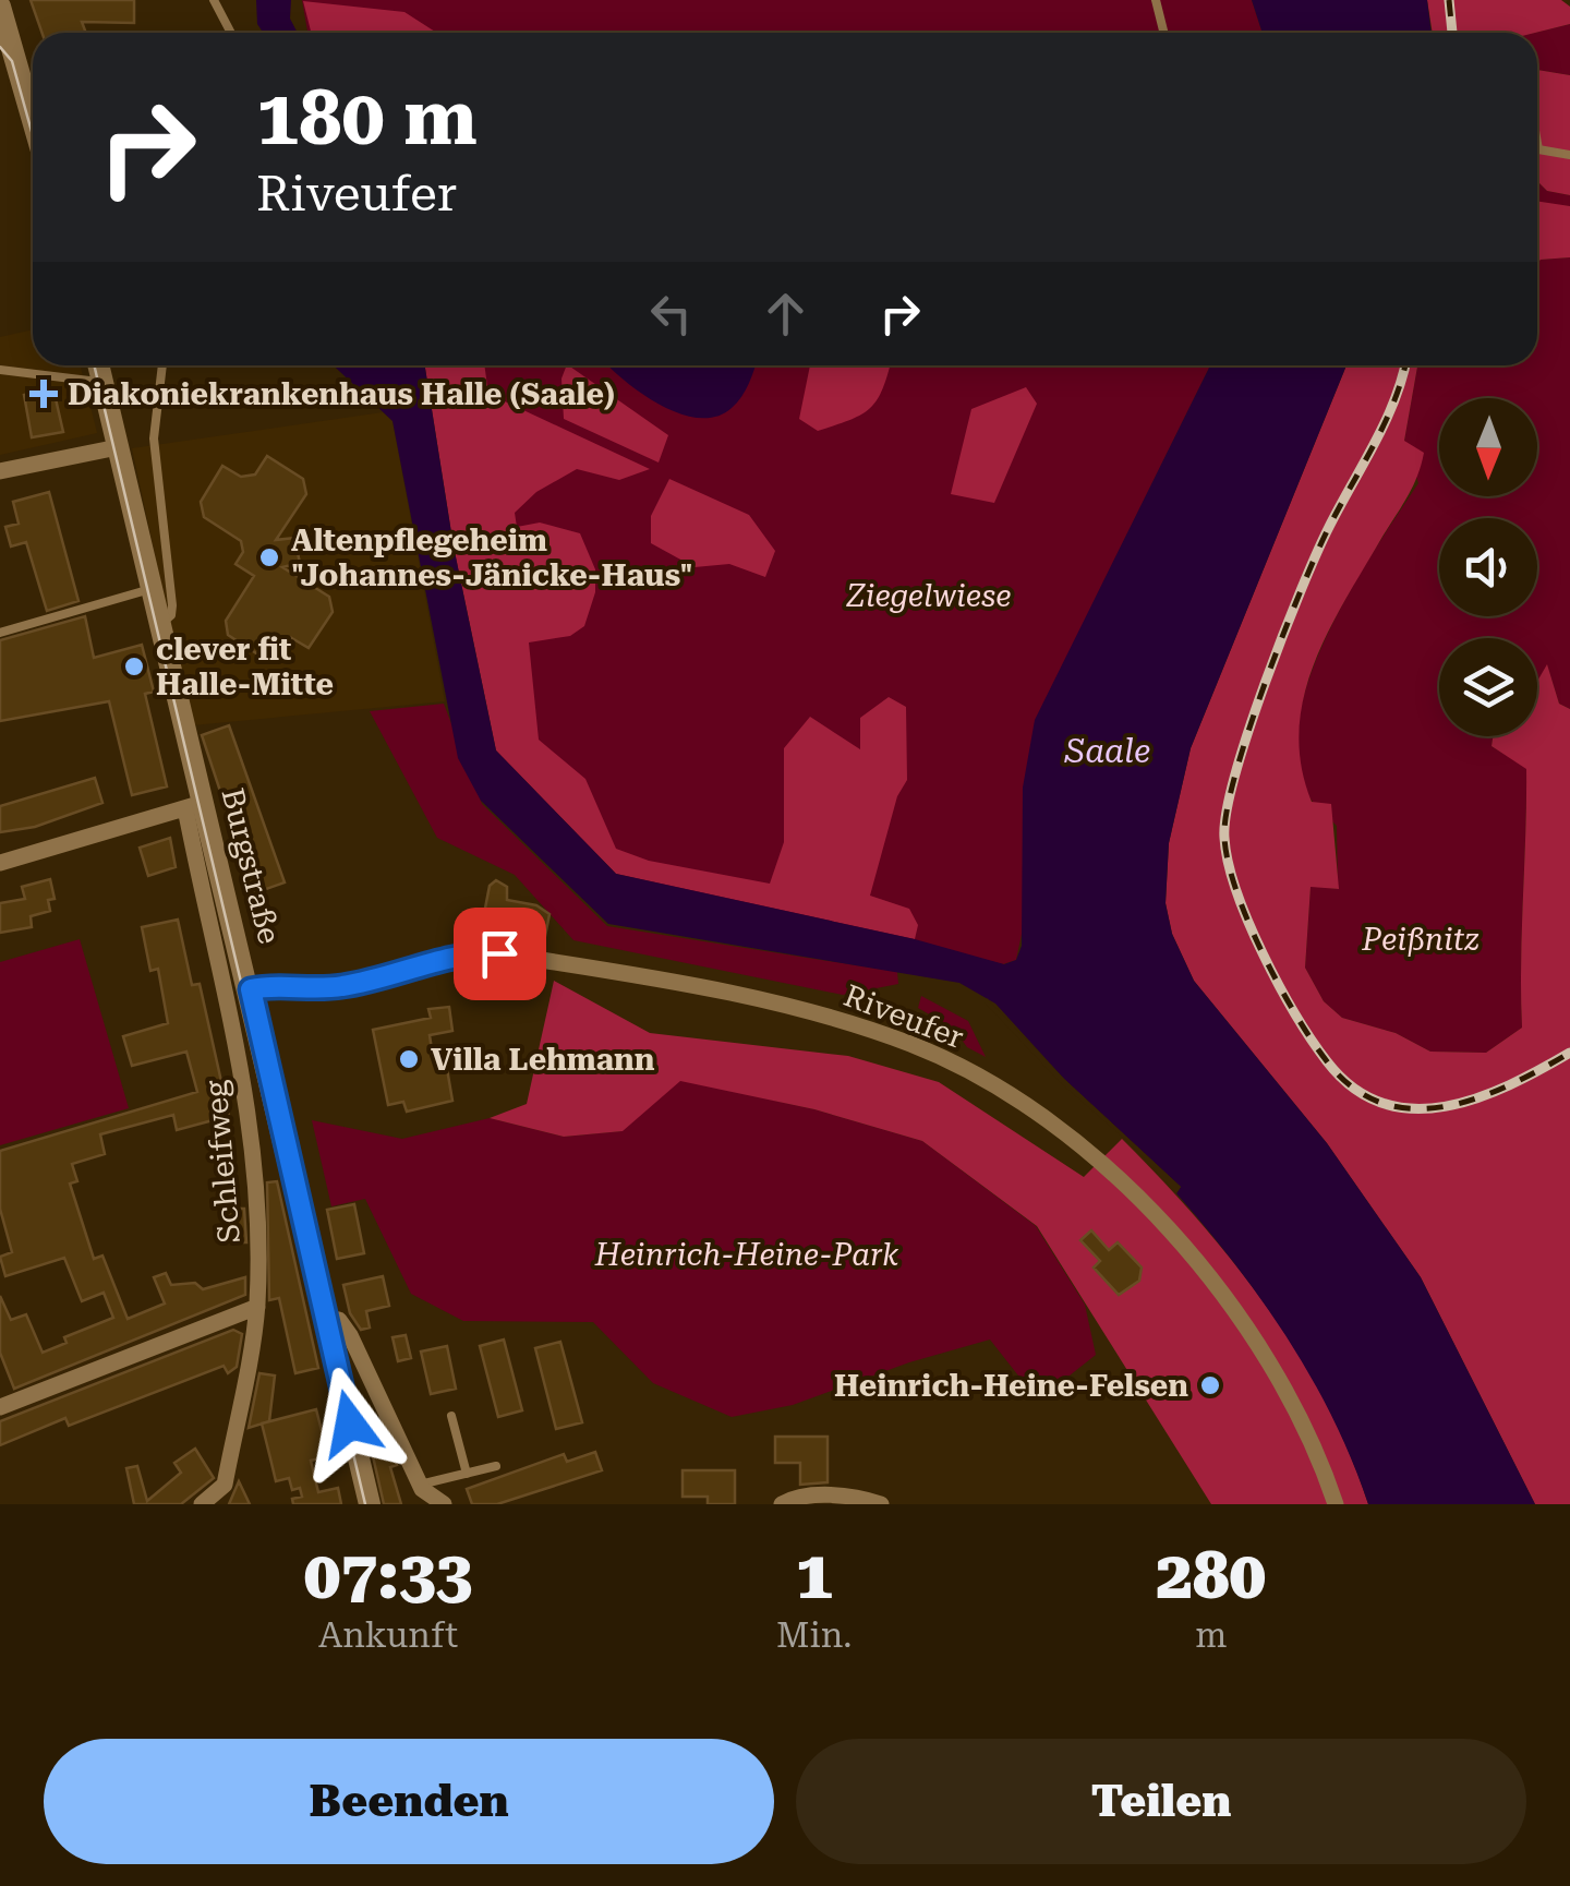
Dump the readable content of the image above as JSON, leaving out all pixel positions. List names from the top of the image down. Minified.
{"streets":{"street":["Burgstraße","Riveufer","Schleifweg"]},"crossings":[["Burgstraße","Riveufer"],["Burgstraße","Schleifweg"]],"water":["Saale"],"parks":["Ziegelwiese","Peißnitz","Heinrich-Heine-Park"],"places":{"health":["Diakoniekrankenhaus Halle (Saale)"],"other":["Altenpflegeheim \"Johannes-Jänicke-Haus\"","clever fit Halle-Mitte","Villa Lehmann","Heinrich-Heine-Felsen"]},"north":"bottom","page":{"turn":["180 m","Riveufer"],"eta":["07:33","Ankunft","1","Min.","280","m"],"buttons":["Beenden","Teilen"]}}
